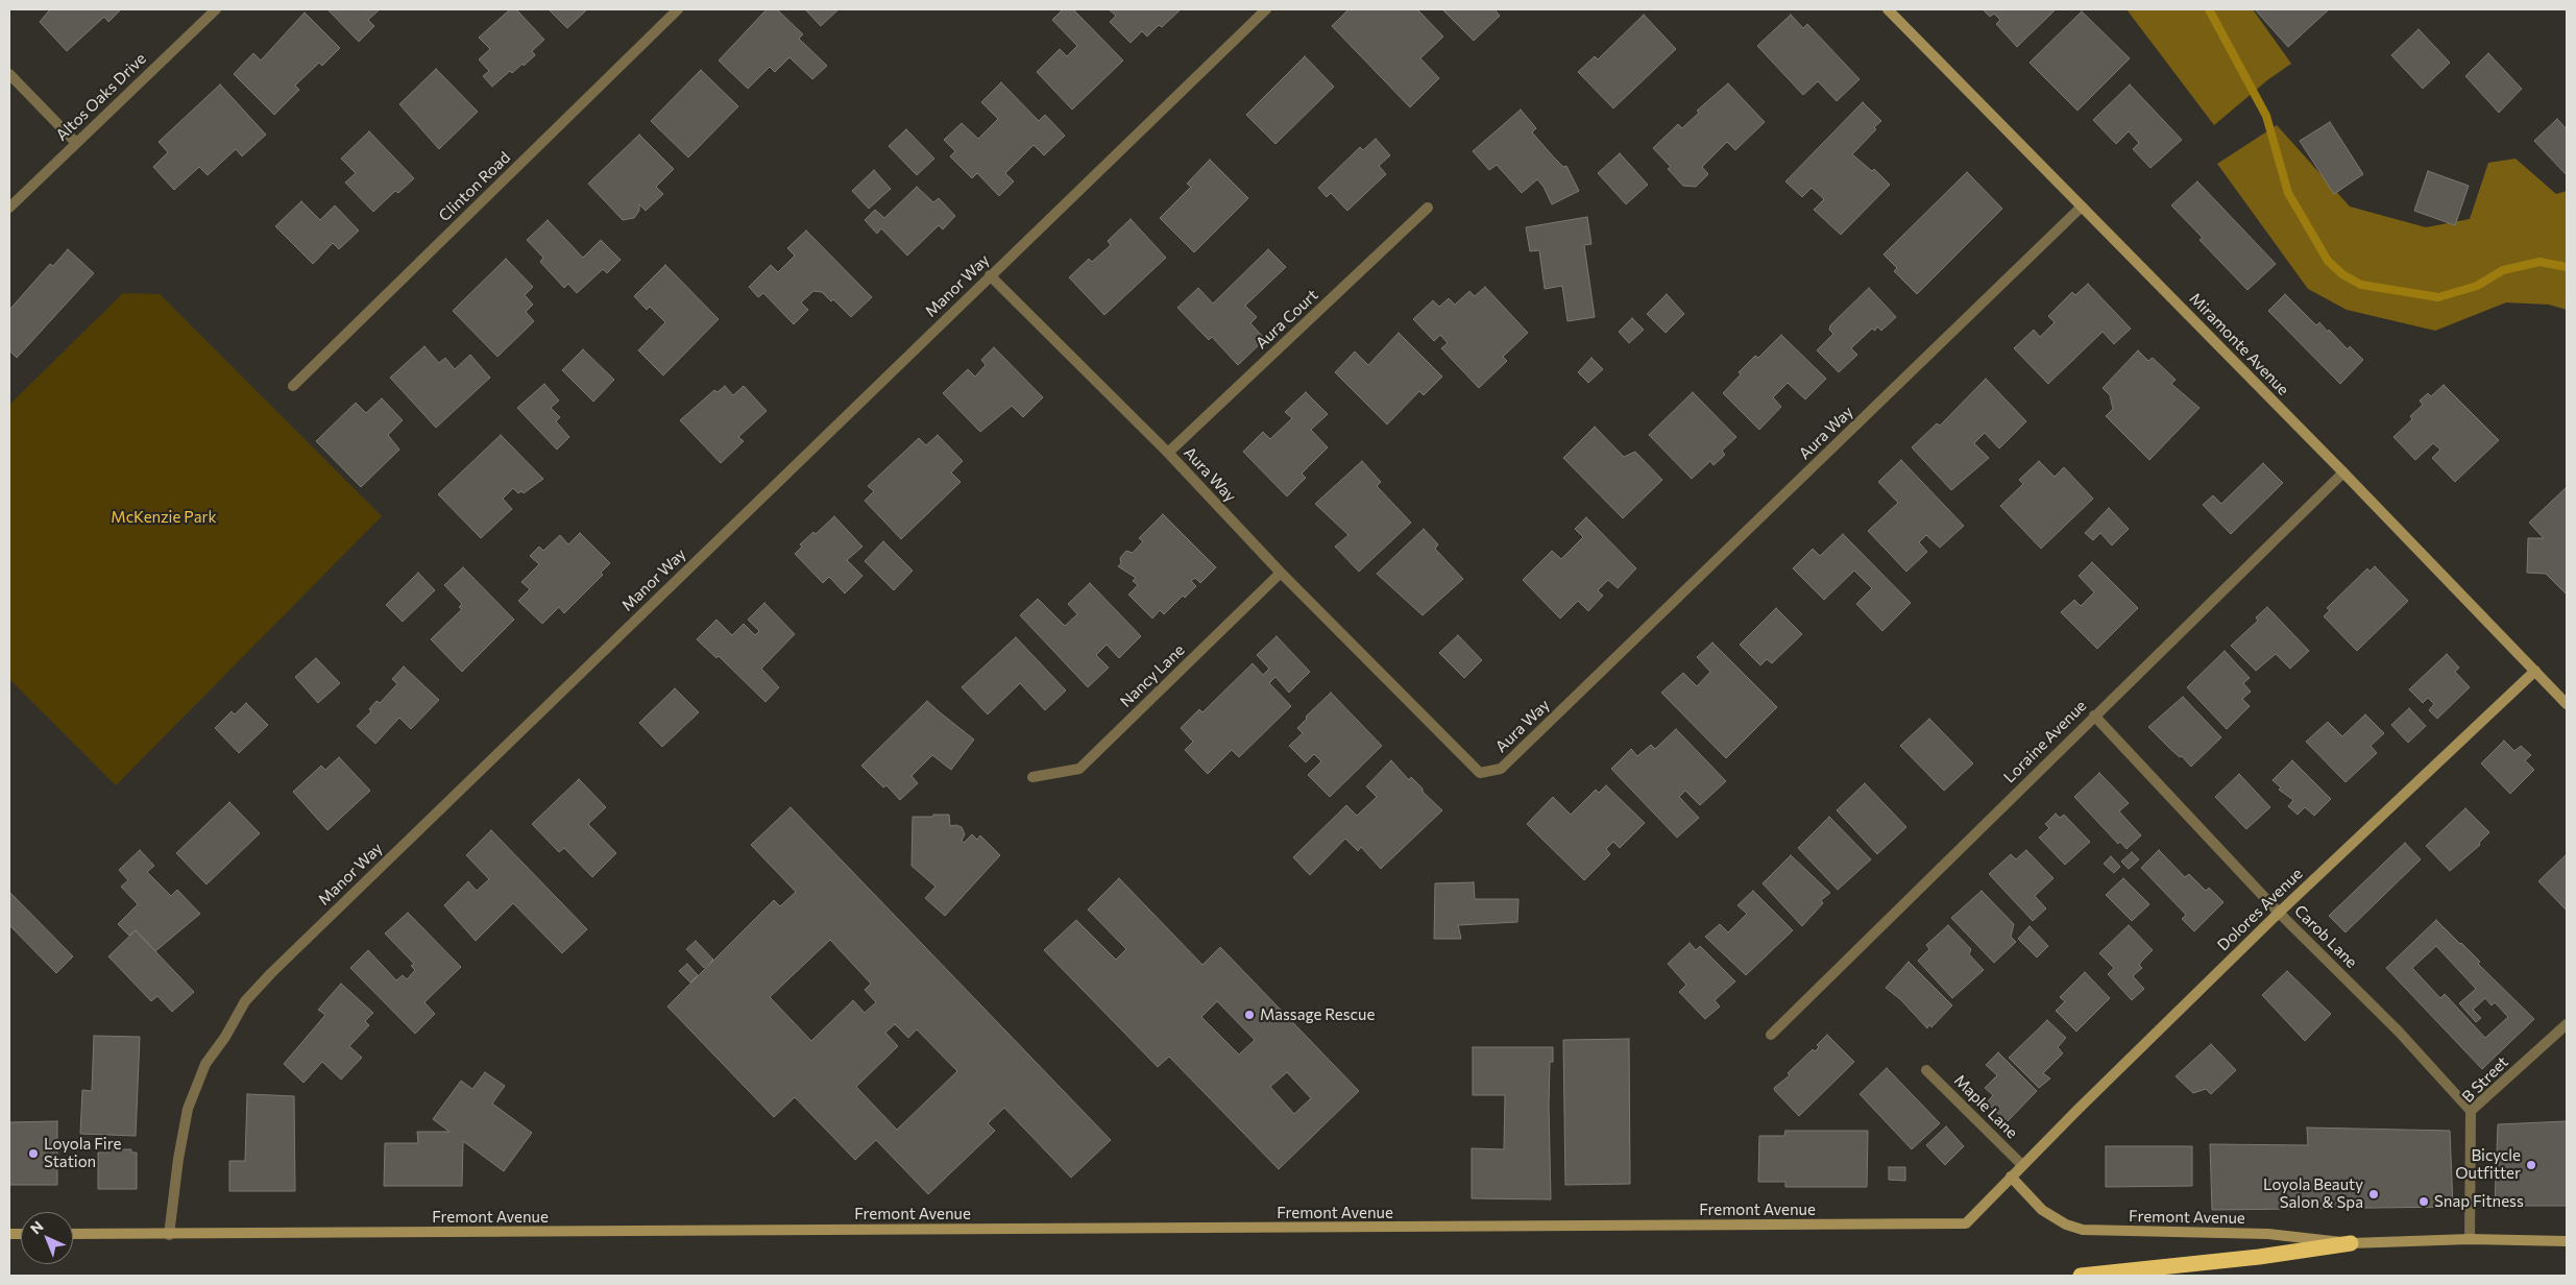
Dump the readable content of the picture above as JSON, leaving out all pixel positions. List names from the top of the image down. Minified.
{"streets":{"street":["Altos Oaks Drive","Clinton Road","Manor Way","Aura Court","Miramonte Avenue","Aura Way","Nancy Lane","Loraine Avenue","Dolores Avenue","Carob Lane","B Street","Maple Lane","Fremont Avenue"]},"crossings":[["Manor Way","Aura Way"],["Manor Way","Fremont Avenue"],["Aura Court","Aura Way"],["Miramonte Avenue","Aura Way"],["Miramonte Avenue","Loraine Avenue"],["Miramonte Avenue","Dolores Avenue"],["Aura Way","Nancy Lane"],["Loraine Avenue","Carob Lane"],["Dolores Avenue","Carob Lane"],["Dolores Avenue","Maple Lane"],["Dolores Avenue","Fremont Avenue"],["Carob Lane","B Street"],["B Street","Fremont Avenue"]],"parks":["McKenzie Park"],"places":["Massage Rescue","Loyola Fire Station","Bicycle Outfitter","Loyola Beauty Salon & Spa","Snap Fitness"],"north":"top left"}
